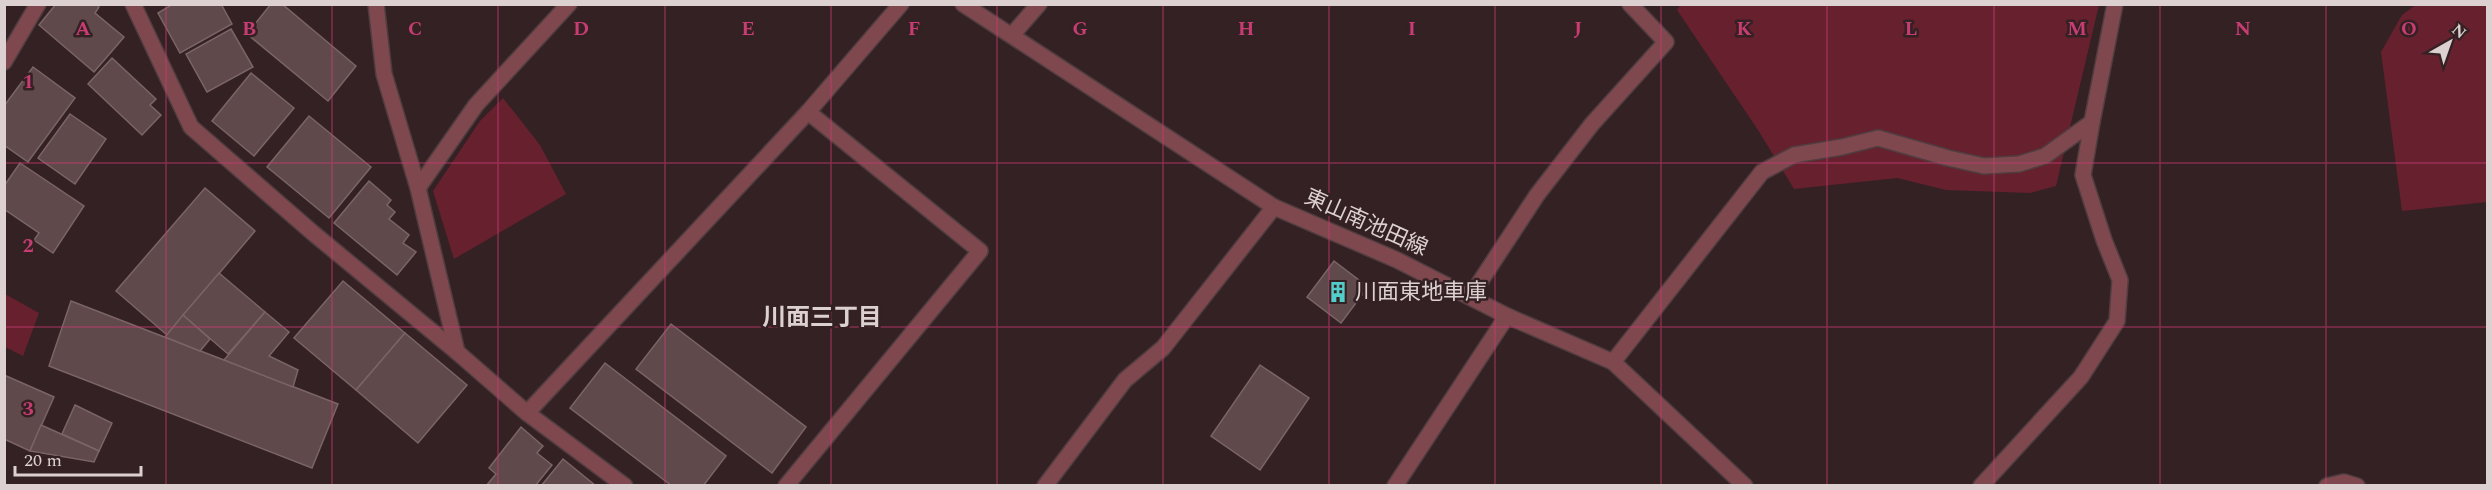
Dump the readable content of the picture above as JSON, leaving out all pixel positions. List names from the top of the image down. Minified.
{"streets":{"street":["東山南池田線"]},"districts":["川面三丁目"],"places":{"building":["川面東地車庫"]},"scale_bar":"20 m","north":"top right","grid":{"columns":["A","B","C","D","E","F","G","H","I","J","K","L","M","N","O"],"rows":["1","2","3"]}}
